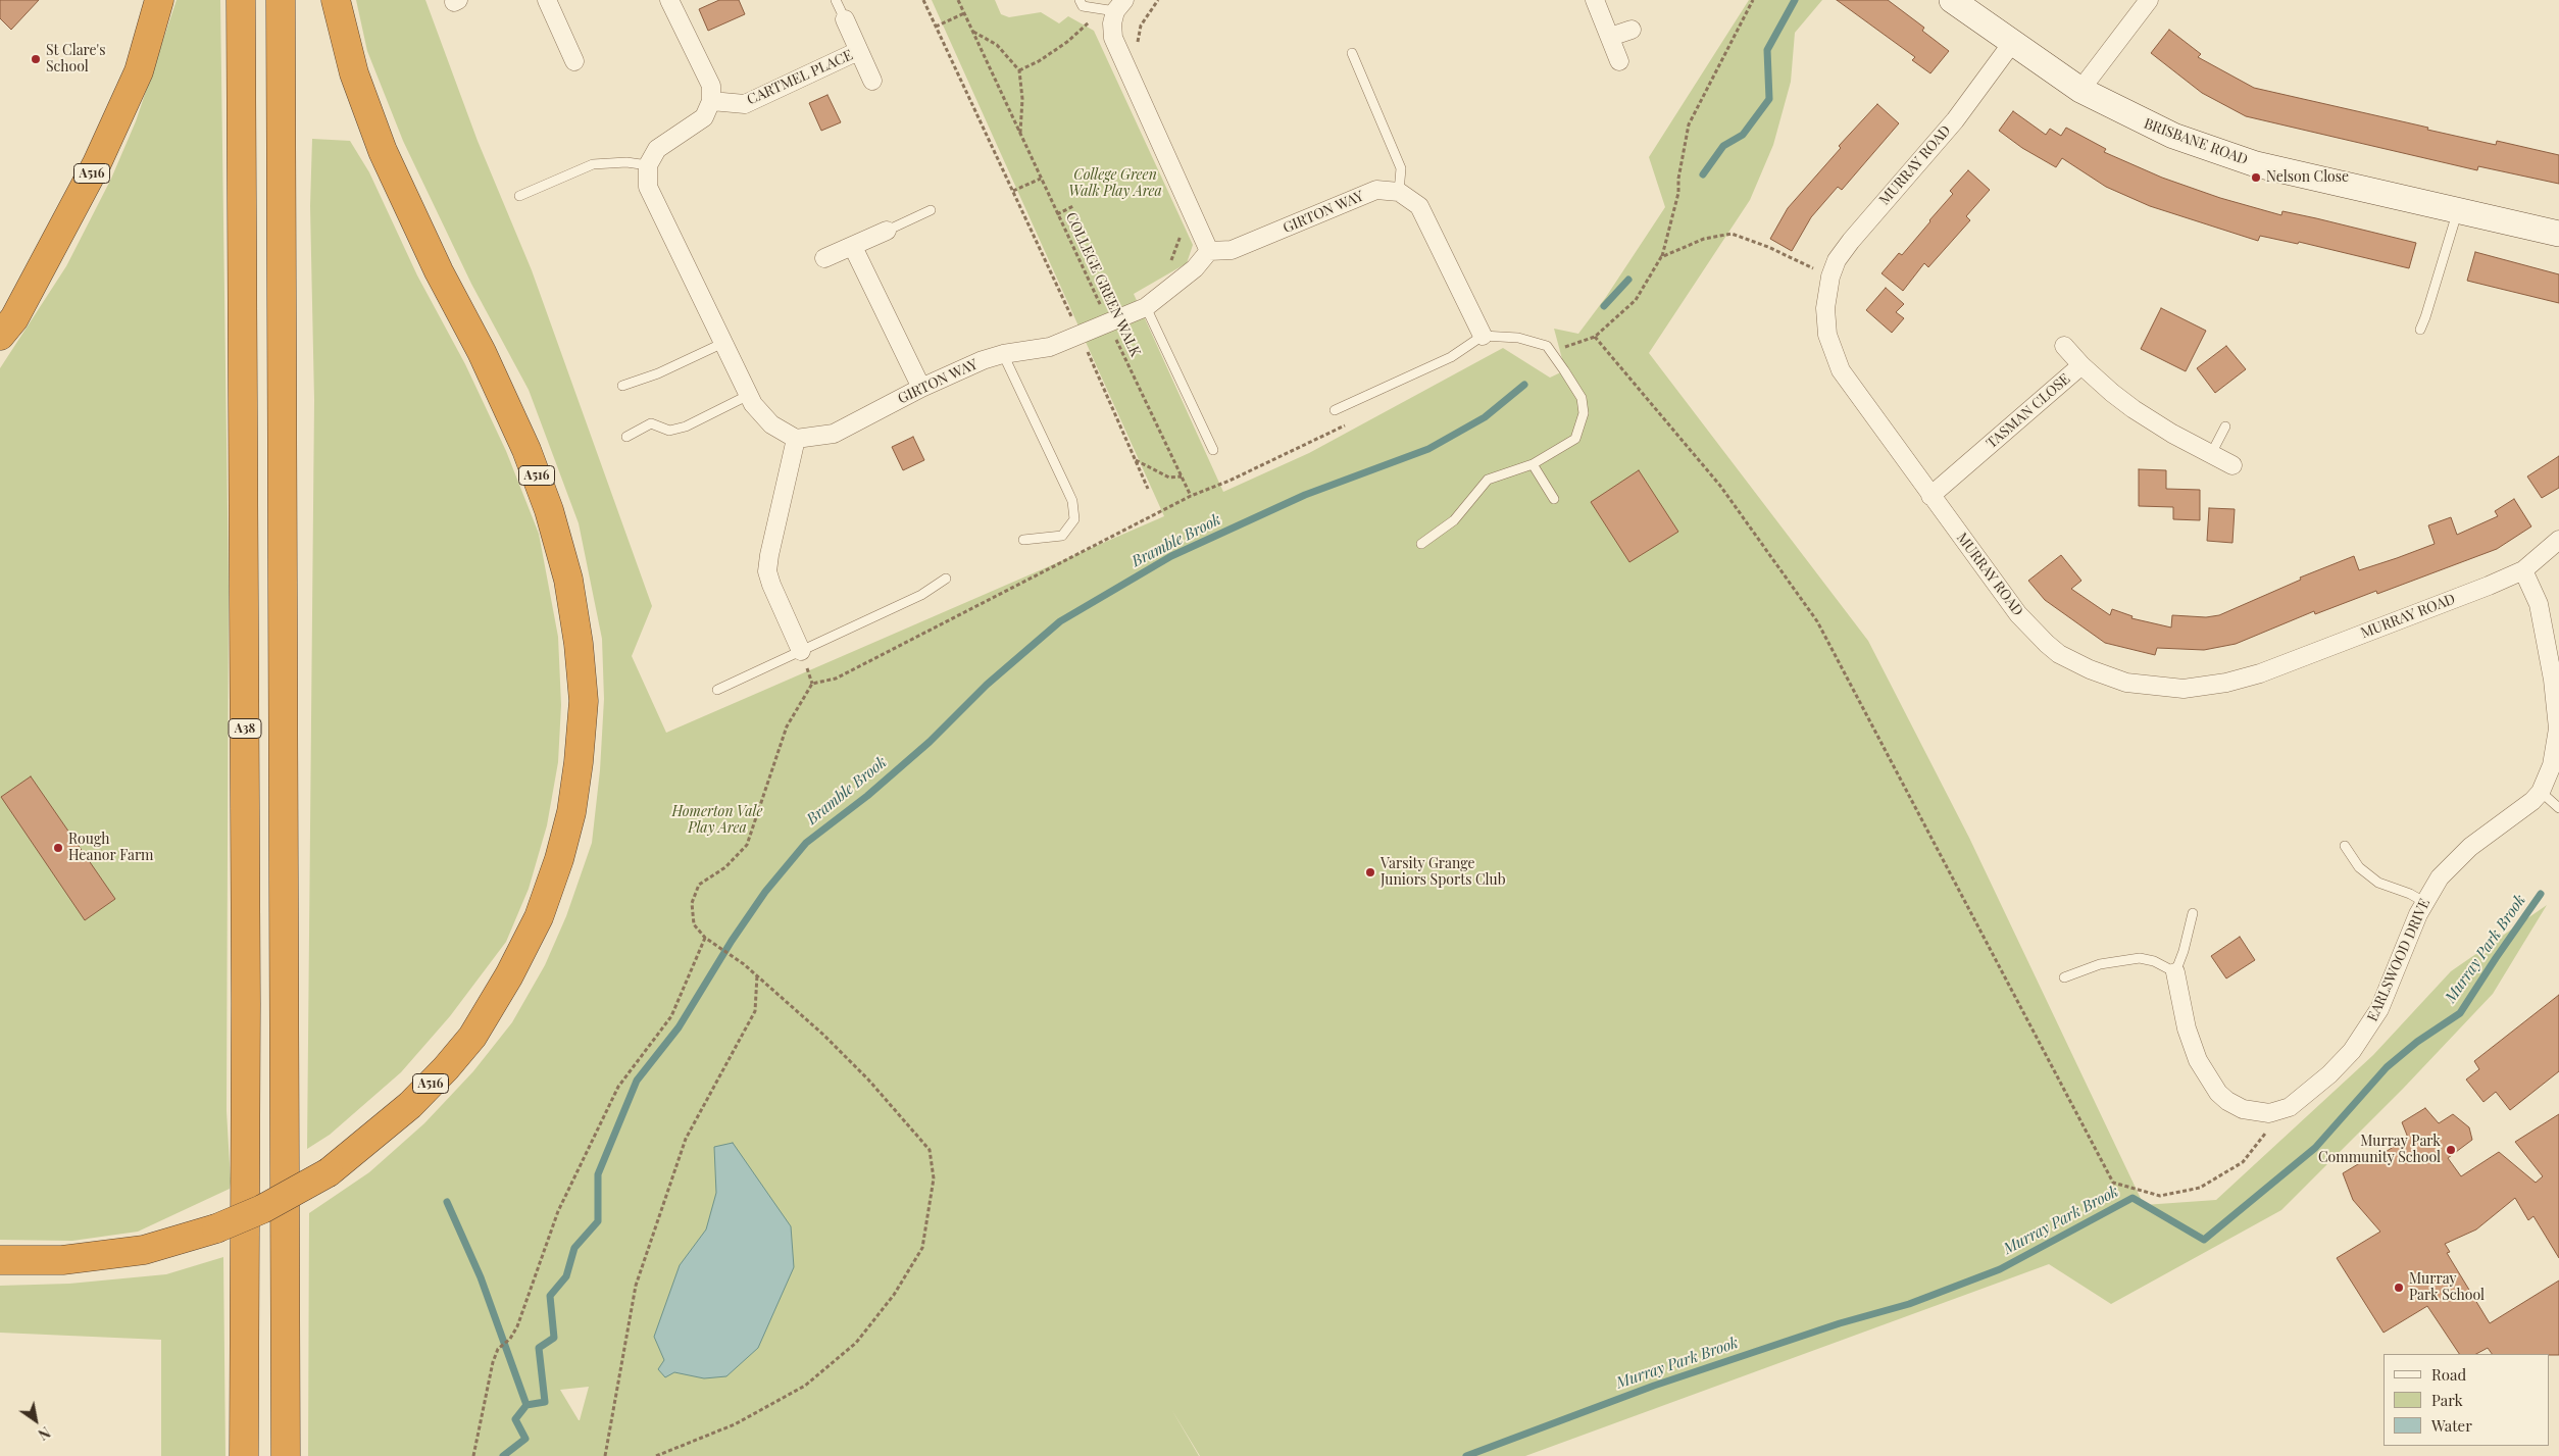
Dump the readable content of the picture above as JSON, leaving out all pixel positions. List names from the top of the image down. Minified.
{"streets":{"highway":["A516","A38"],"street":["CARTMEL PLACE","BRISBANE ROAD","MURRAY ROAD","GIRTON WAY","TASMAN CLOSE","EARLSWOOD DRIVE"],"path":["COLLEGE GREEN WALK"]},"crossings":[["BRISBANE ROAD","MURRAY ROAD"],["MURRAY ROAD","TASMAN CLOSE"],["MURRAY ROAD","EARLSWOOD DRIVE"],["GIRTON WAY","COLLEGE GREEN WALK"]],"water":["Bramble Brook","Murray Park Brook"],"parks":["College Green Walk Play Area","Homerton Vale Play Area"],"places":["St Clare's School","Nelson Close","Rough Heanor Farm","Varsity Grange Juniors Sports Club","Murray Park Community School","Murray Park School"],"legend":["Road","Park","Water"],"north":"bottom right"}
